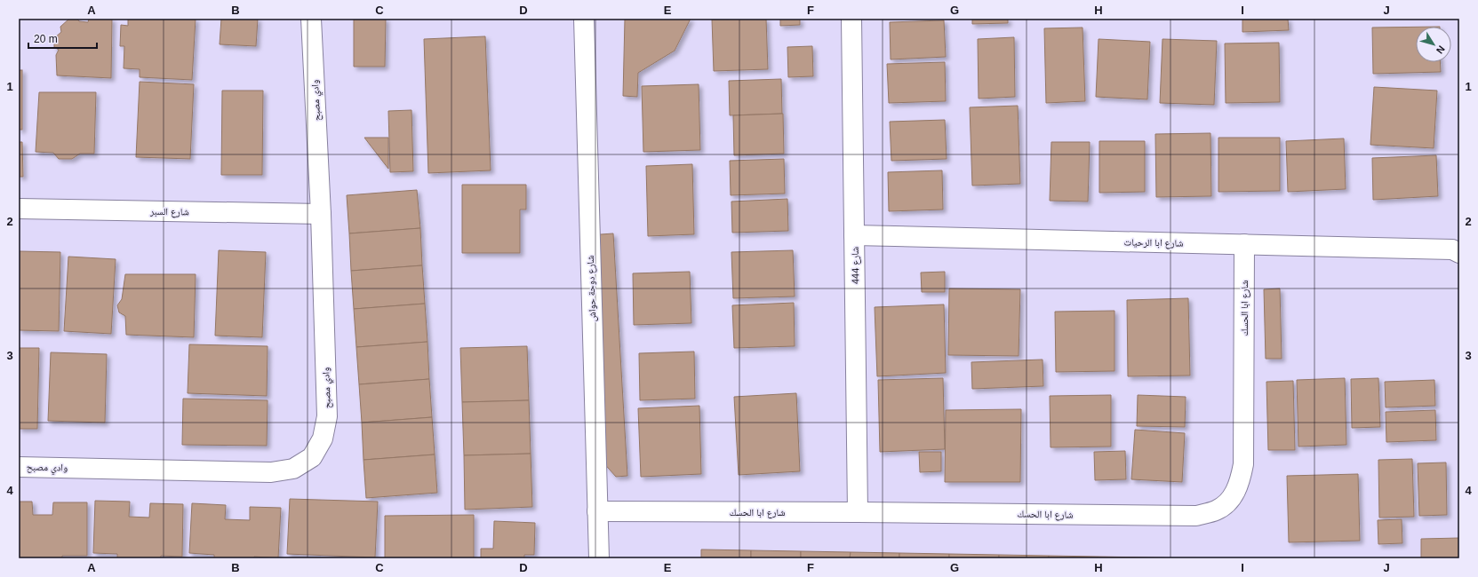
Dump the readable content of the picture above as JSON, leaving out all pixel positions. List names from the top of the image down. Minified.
{"streets":{"street":["وادي مصبح","شارع السبر","شارع ابا الرحيات","شارع 444","شارع دوحة حواش","شارع ابا الحسك"]},"crossings":[["وادي مصبح","شارع السبر"],["شارع ابا الرحيات","شارع 444"],["شارع ابا الرحيات","شارع ابا الحسك"],["شارع 444","شارع ابا الحسك"],["شارع دوحة حواش","شارع ابا الحسك"]],"scale_bar":"20 m","north":"bottom right","grid":{"columns":["A","B","C","D","E","F","G","H","I","J"],"rows":["1","2","3","4"]}}
